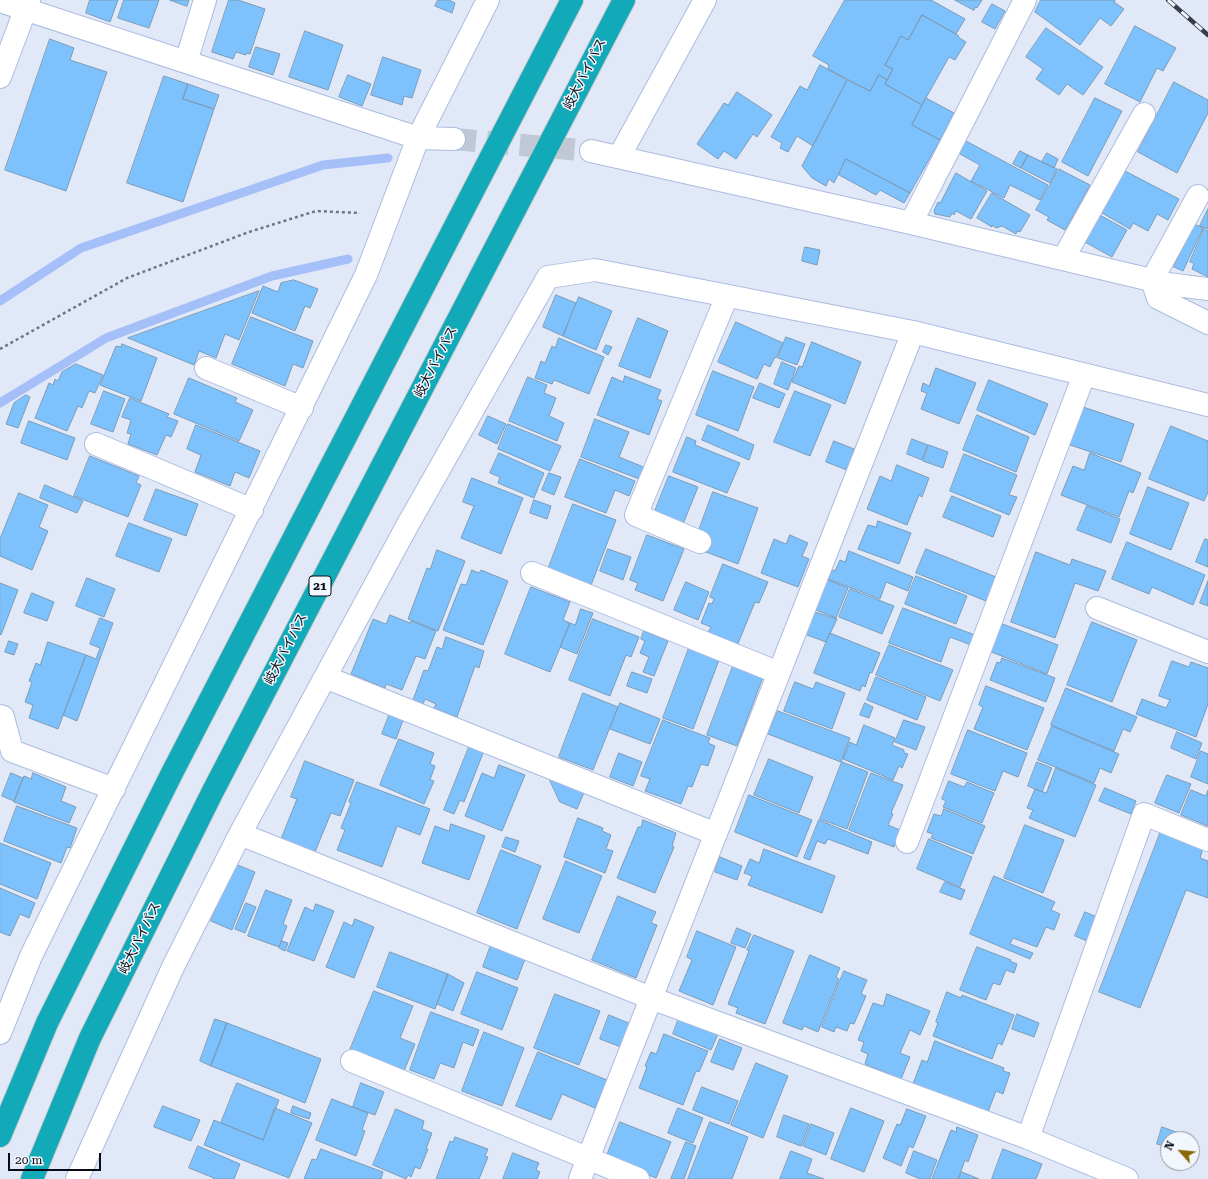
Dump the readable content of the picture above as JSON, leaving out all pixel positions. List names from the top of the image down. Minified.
{"streets":{"highway":["岐大バイパス","21"]},"scale_bar":"20 m","north":"top left"}
